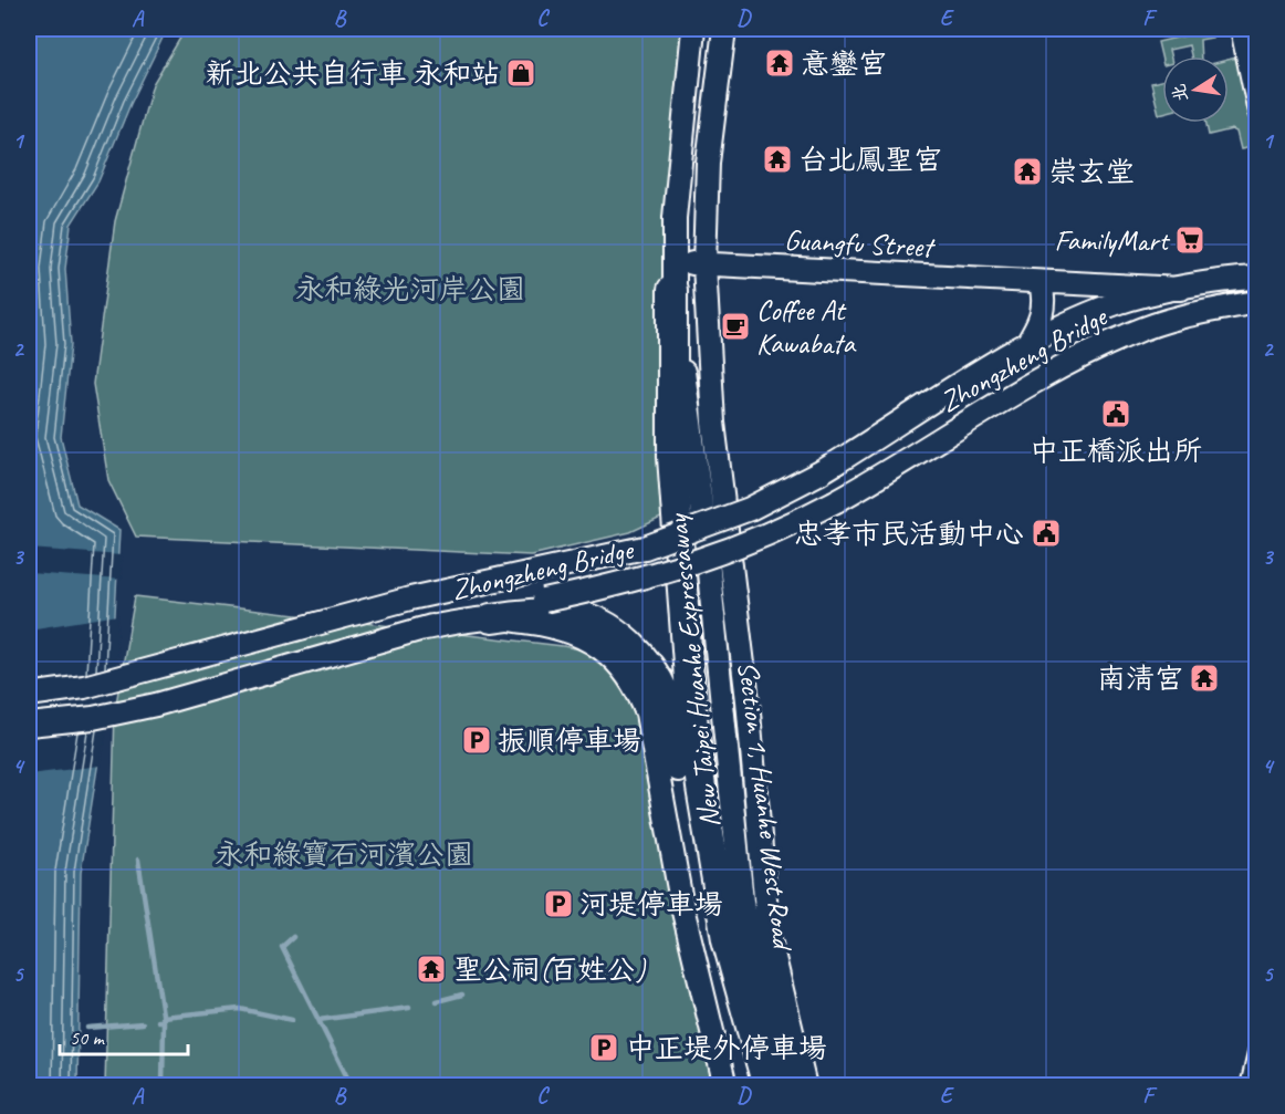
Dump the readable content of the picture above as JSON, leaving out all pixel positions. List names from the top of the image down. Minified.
{"streets":{"highway":["New Taipei Huanhe Expressaway"],"main road":["Guangfu Street","Zhongzheng Bridge","Section 1, Huanhe West Road"]},"crossings":[["Guangfu Street","Zhongzheng Bridge"],["Guangfu Street","Section 1, Huanhe West Road"],["New Taipei Huanhe Expressaway","Section 1, Huanhe West Road"]],"parks":["永和綠光河岸公園","永和綠寶石河濱公園"],"places":{"temple":["意鑾宮","台北鳳聖宮","崇玄堂","南清宮","聖公祠(百姓公)"],"shop":["新北公共自行車 永和站"],"supermarket":["FamilyMart"],"cafe":["Coffee At Kawabata"],"public building":["中正橋派出所","忠孝市民活動中心"],"parking":["振順停車場","河堤停車場","中正堤外停車場"]},"scale_bar":"50 m","north":"left","grid":{"columns":["A","B","C","D","E","F"],"rows":["1","2","3","4","5"]}}
